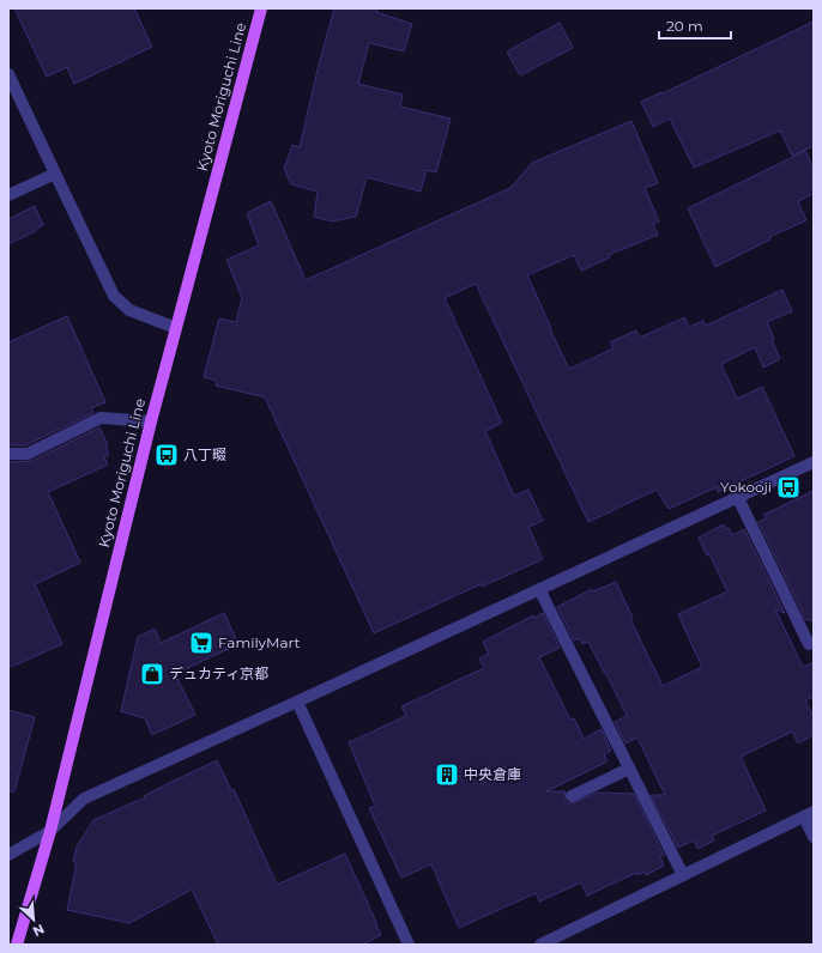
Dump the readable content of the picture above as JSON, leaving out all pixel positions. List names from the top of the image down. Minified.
{"streets":{"main road":["Kyoto Moriguchi Line"]},"places":{"bus stop":["八丁畷","Yokooji"],"supermarket":["FamilyMart"],"shop":["デュカティ京都"],"building":["中央倉庫"]},"scale_bar":"20 m","north":"bottom right"}
